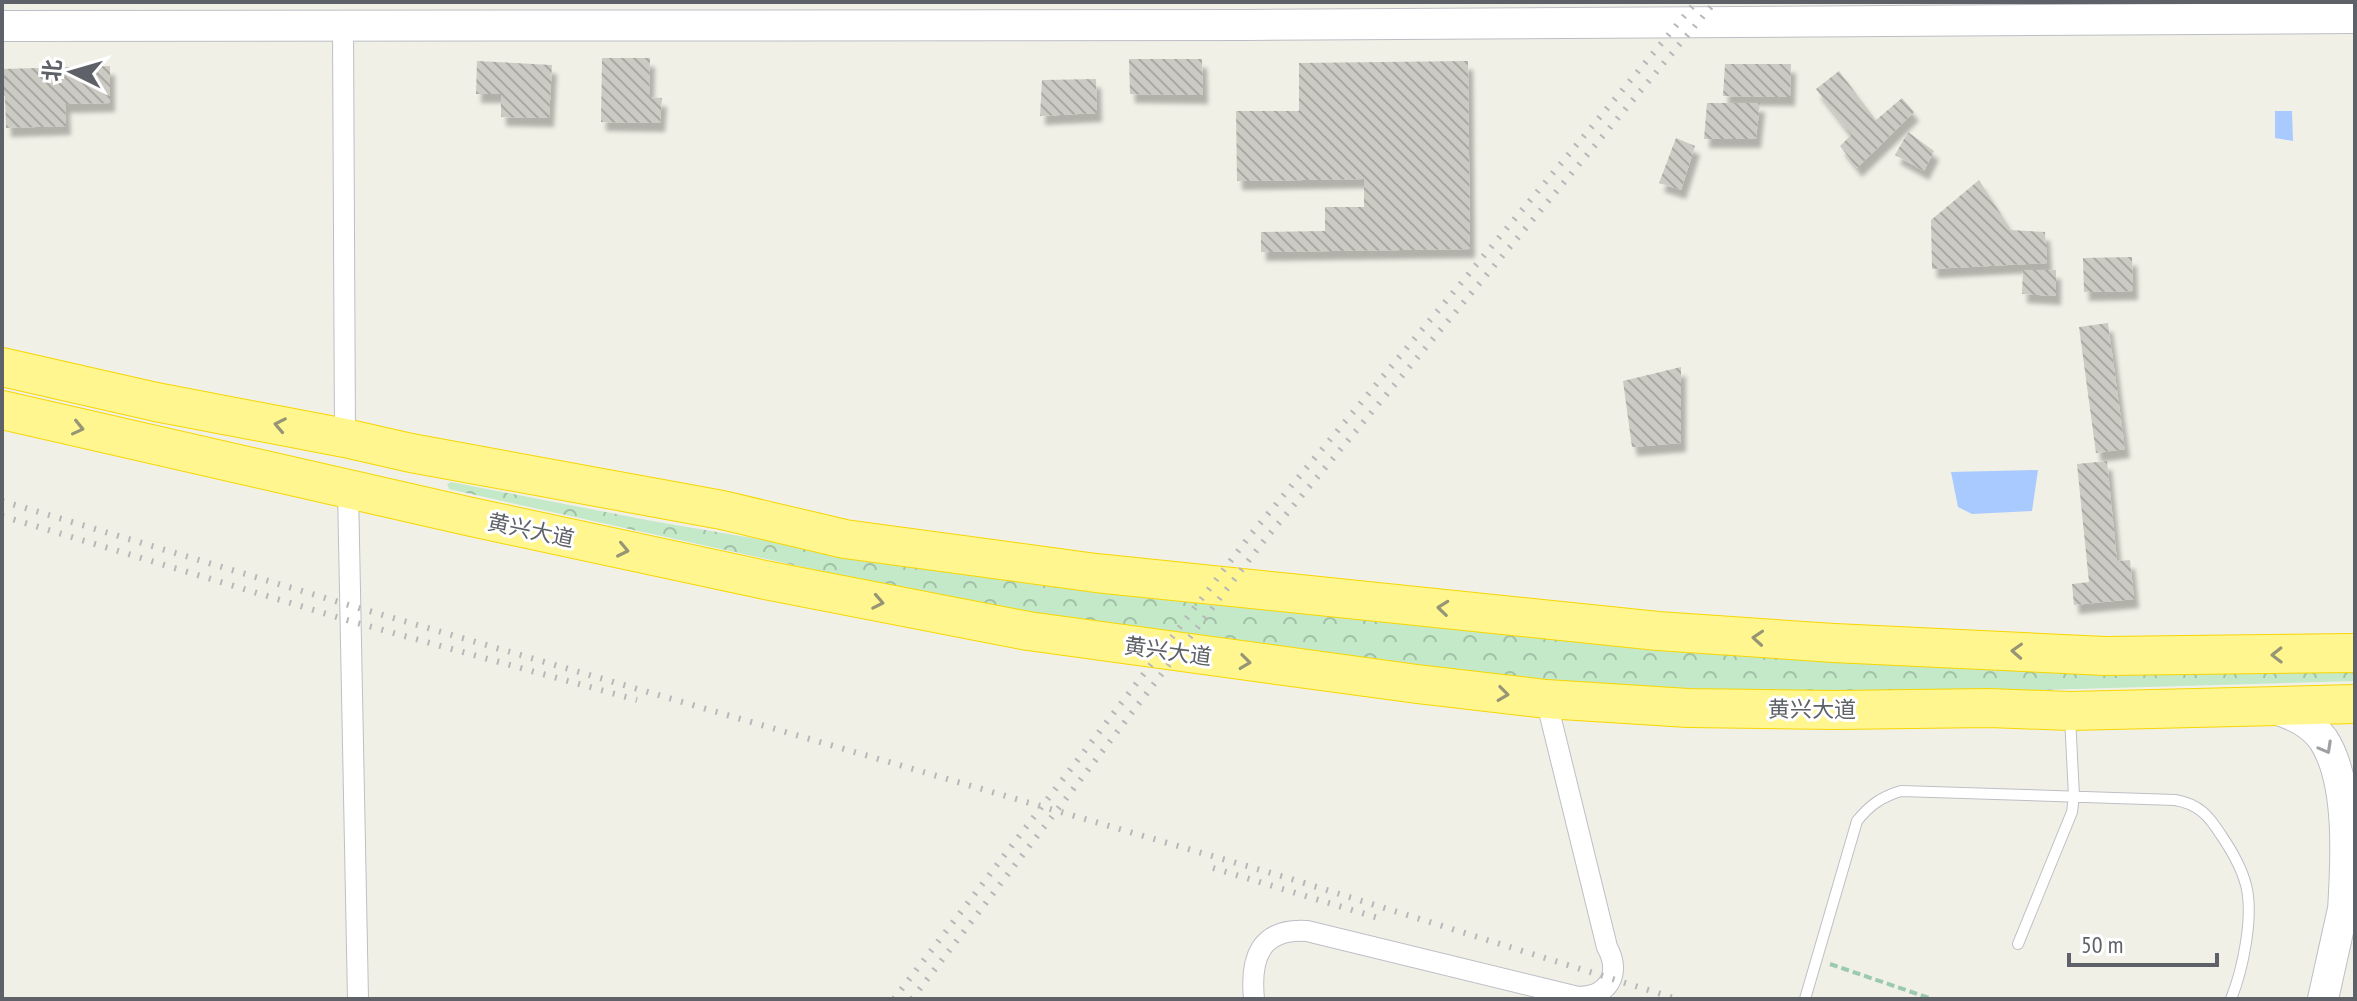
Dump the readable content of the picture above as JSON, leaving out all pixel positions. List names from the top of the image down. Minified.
{"streets":{"highway":["黄兴大道"]},"scale_bar":"50 m","north":"left"}
